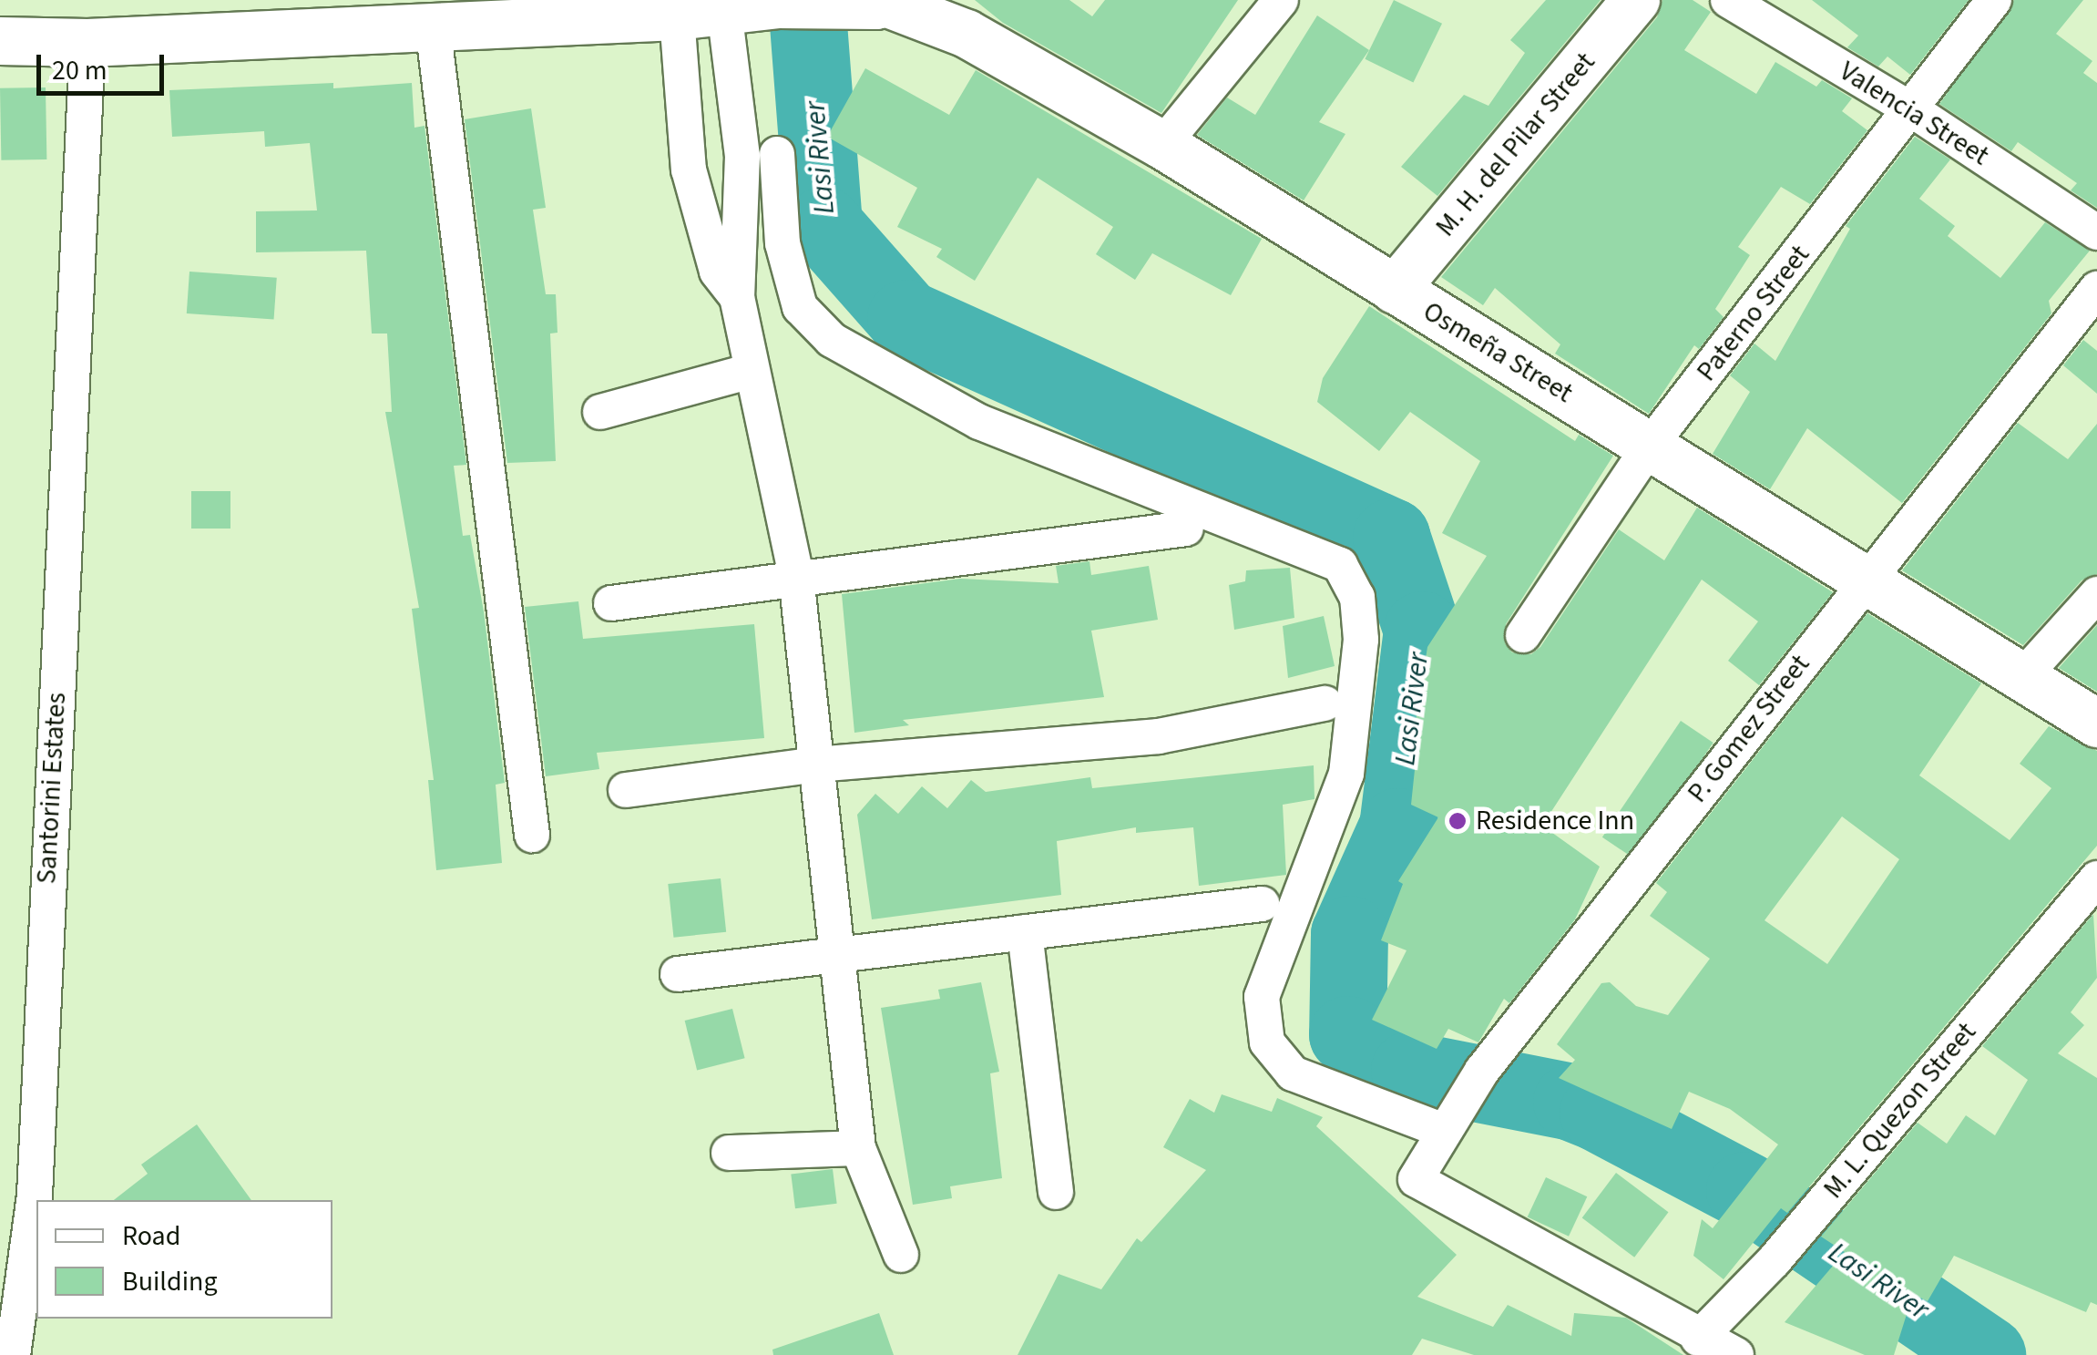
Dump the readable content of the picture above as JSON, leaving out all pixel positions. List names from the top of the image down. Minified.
{"streets":{"main road":["M. H. del Pilar Street","Osmeña Street"],"street":["Valencia Street","Paterno Street","P. Gomez Street","Santorini Estates","M. L. Quezon Street"]},"crossings":[["Valencia Street","Paterno Street"],["M. H. del Pilar Street","Osmeña Street"],["Paterno Street","Osmeña Street"],["Osmeña Street","P. Gomez Street"],["P. Gomez Street","M. L. Quezon Street"]],"water":["Lasi River"],"places":["Residence Inn"],"legend":["Road","Building"],"scale_bar":"20 m"}
